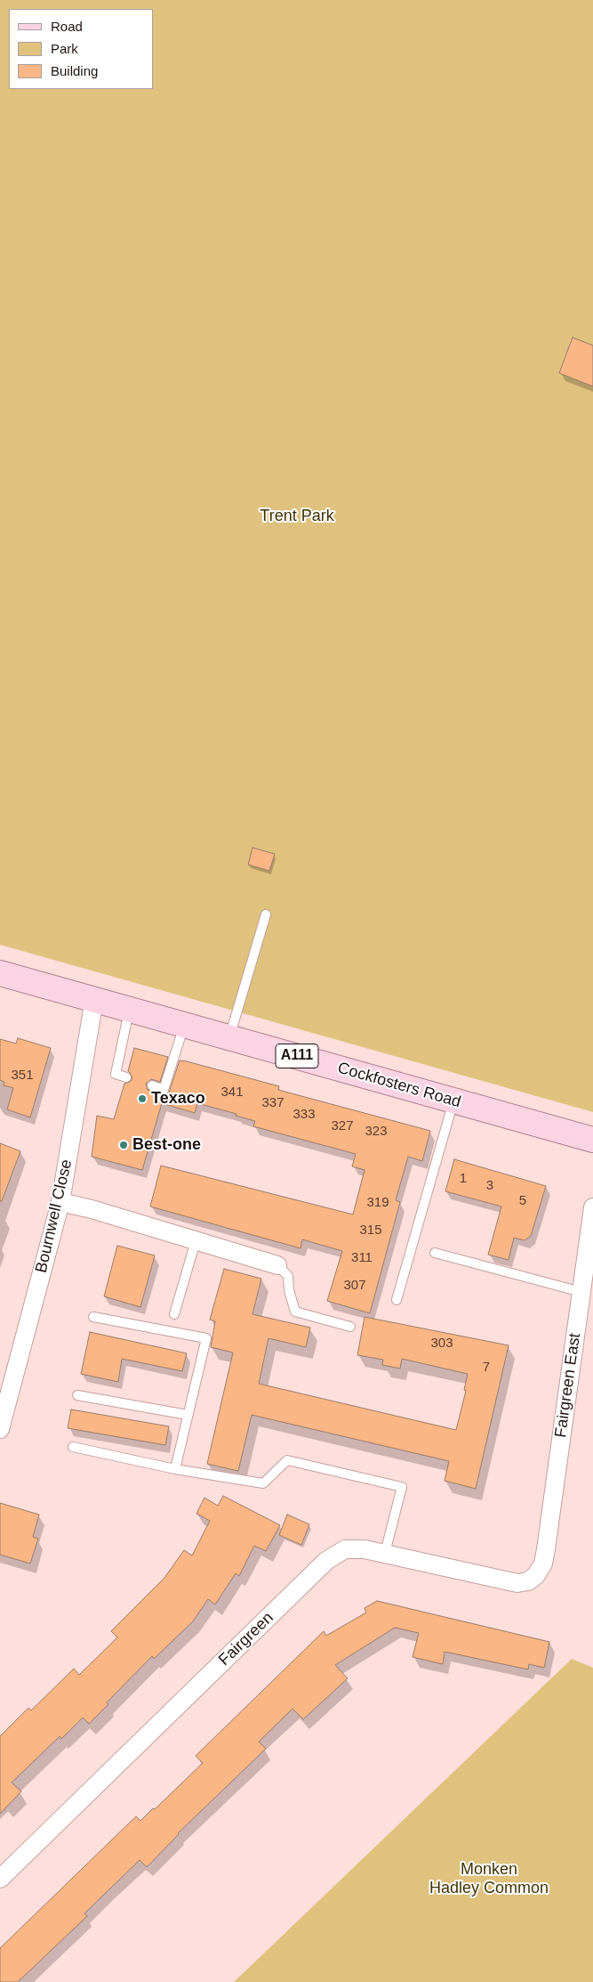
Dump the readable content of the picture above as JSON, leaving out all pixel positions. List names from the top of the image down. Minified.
{"streets":{"main road":["A111","Cockfosters Road"],"street":["Bournwell Close","Fairgreen East","Fairgreen"]},"crossings":[["Cockfosters Road","Bournwell Close"],["Fairgreen East","Fairgreen"]],"parks":["Trent Park","Monken Hadley Common"],"places":["Texaco","Best-one"],"house_numbers":["351","341","337","333","327","323","1","3","5","319","315","311","307","303","7"],"legend":["Road","Park","Building"]}
